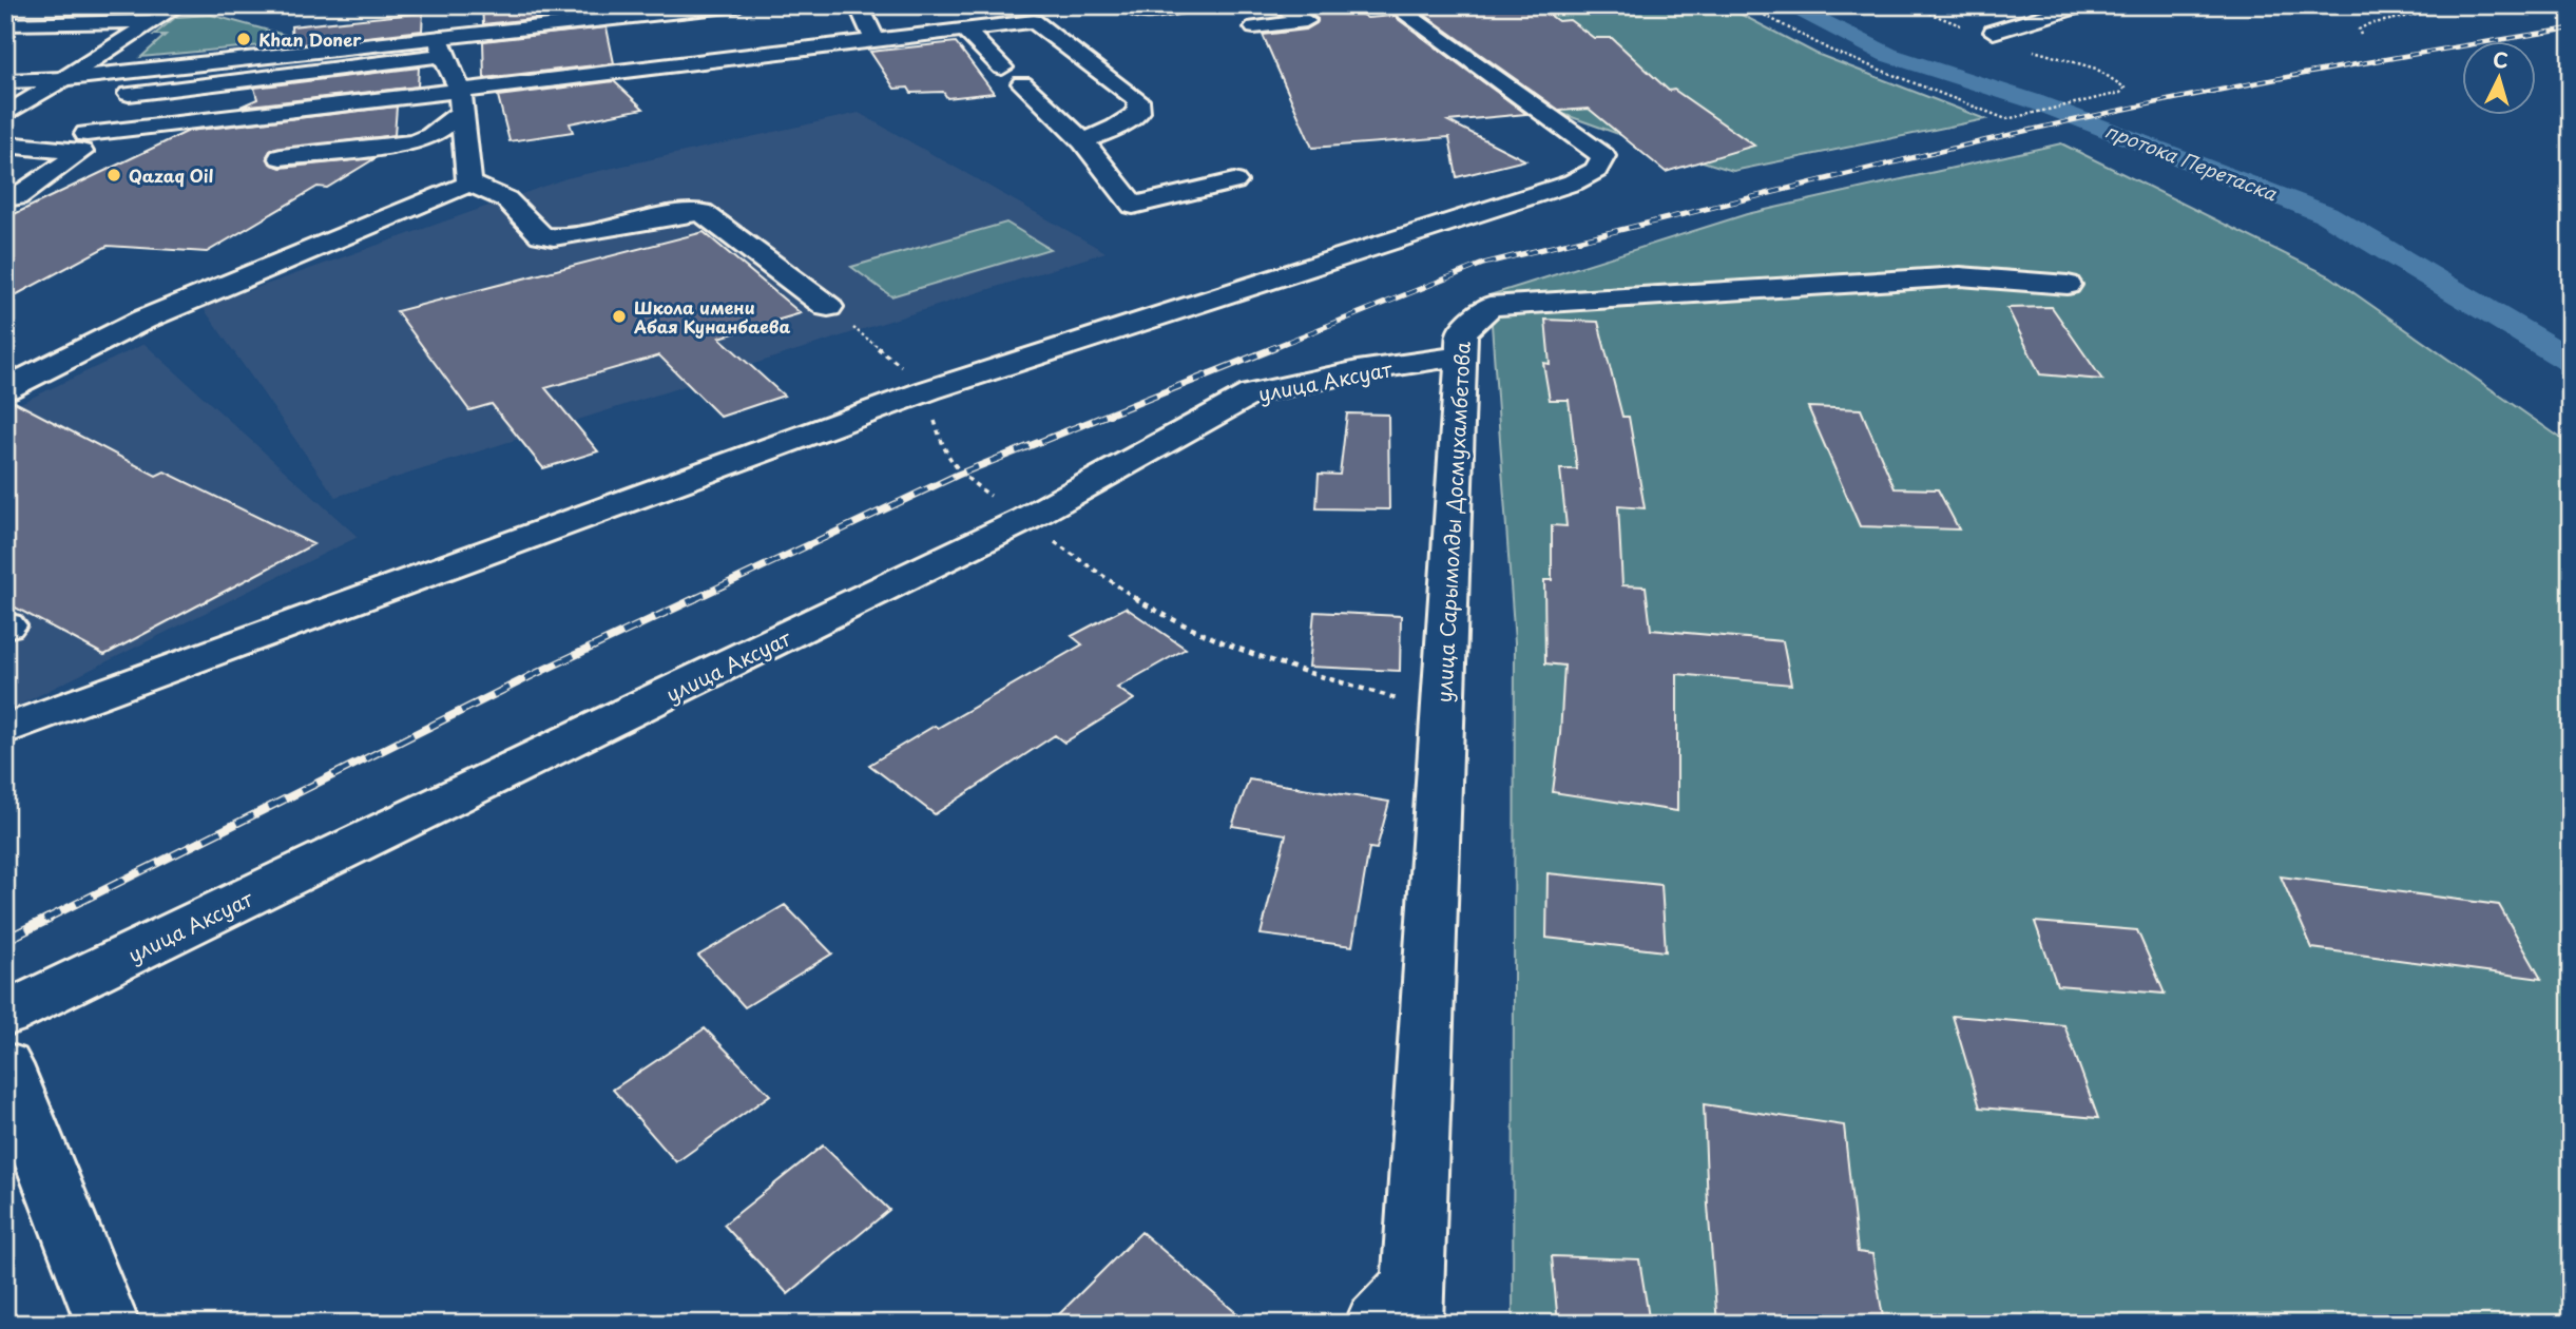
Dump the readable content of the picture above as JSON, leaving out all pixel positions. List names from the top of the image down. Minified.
{"streets":{"street":["улица Аксуат","улица Сарымолды Досмухамбетова"]},"crossings":[["улица Аксуат","улица Сарымолды Досмухамбетова"]],"water":["протока Перетаска"],"places":["Khan Doner","Qazaq Oil","Школа имени Абая Кунанбаева"],"north":"top"}
